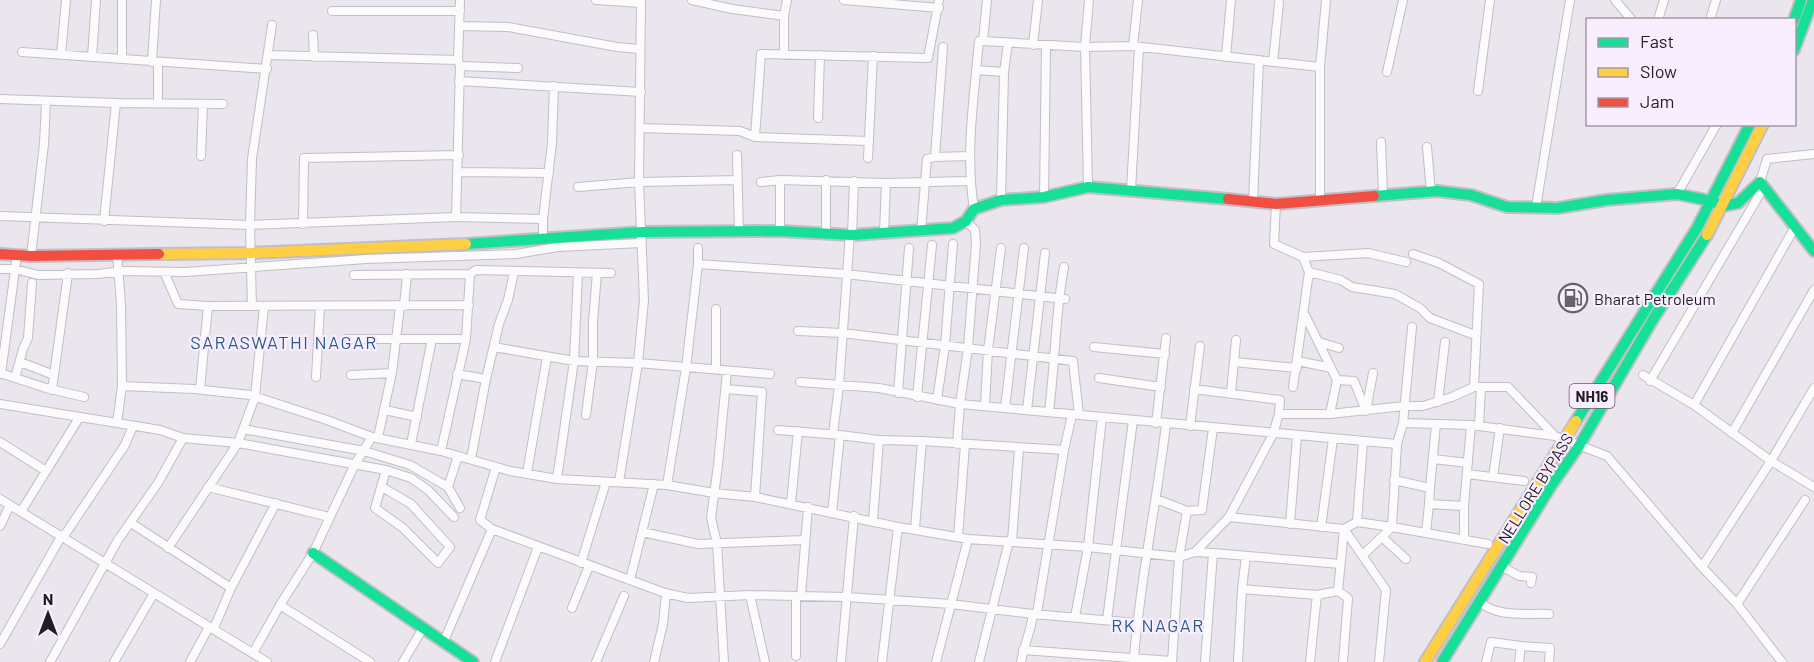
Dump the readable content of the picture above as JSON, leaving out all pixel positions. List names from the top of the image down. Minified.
{"streets":{"main road":["NH16","NELLORE BYPASS"]},"districts":["SARASWATHI NAGAR","RK NAGAR"],"places":{"fuel station":["Bharat Petroleum"]},"legend":["Fast","Slow","Jam"],"north":"top"}
